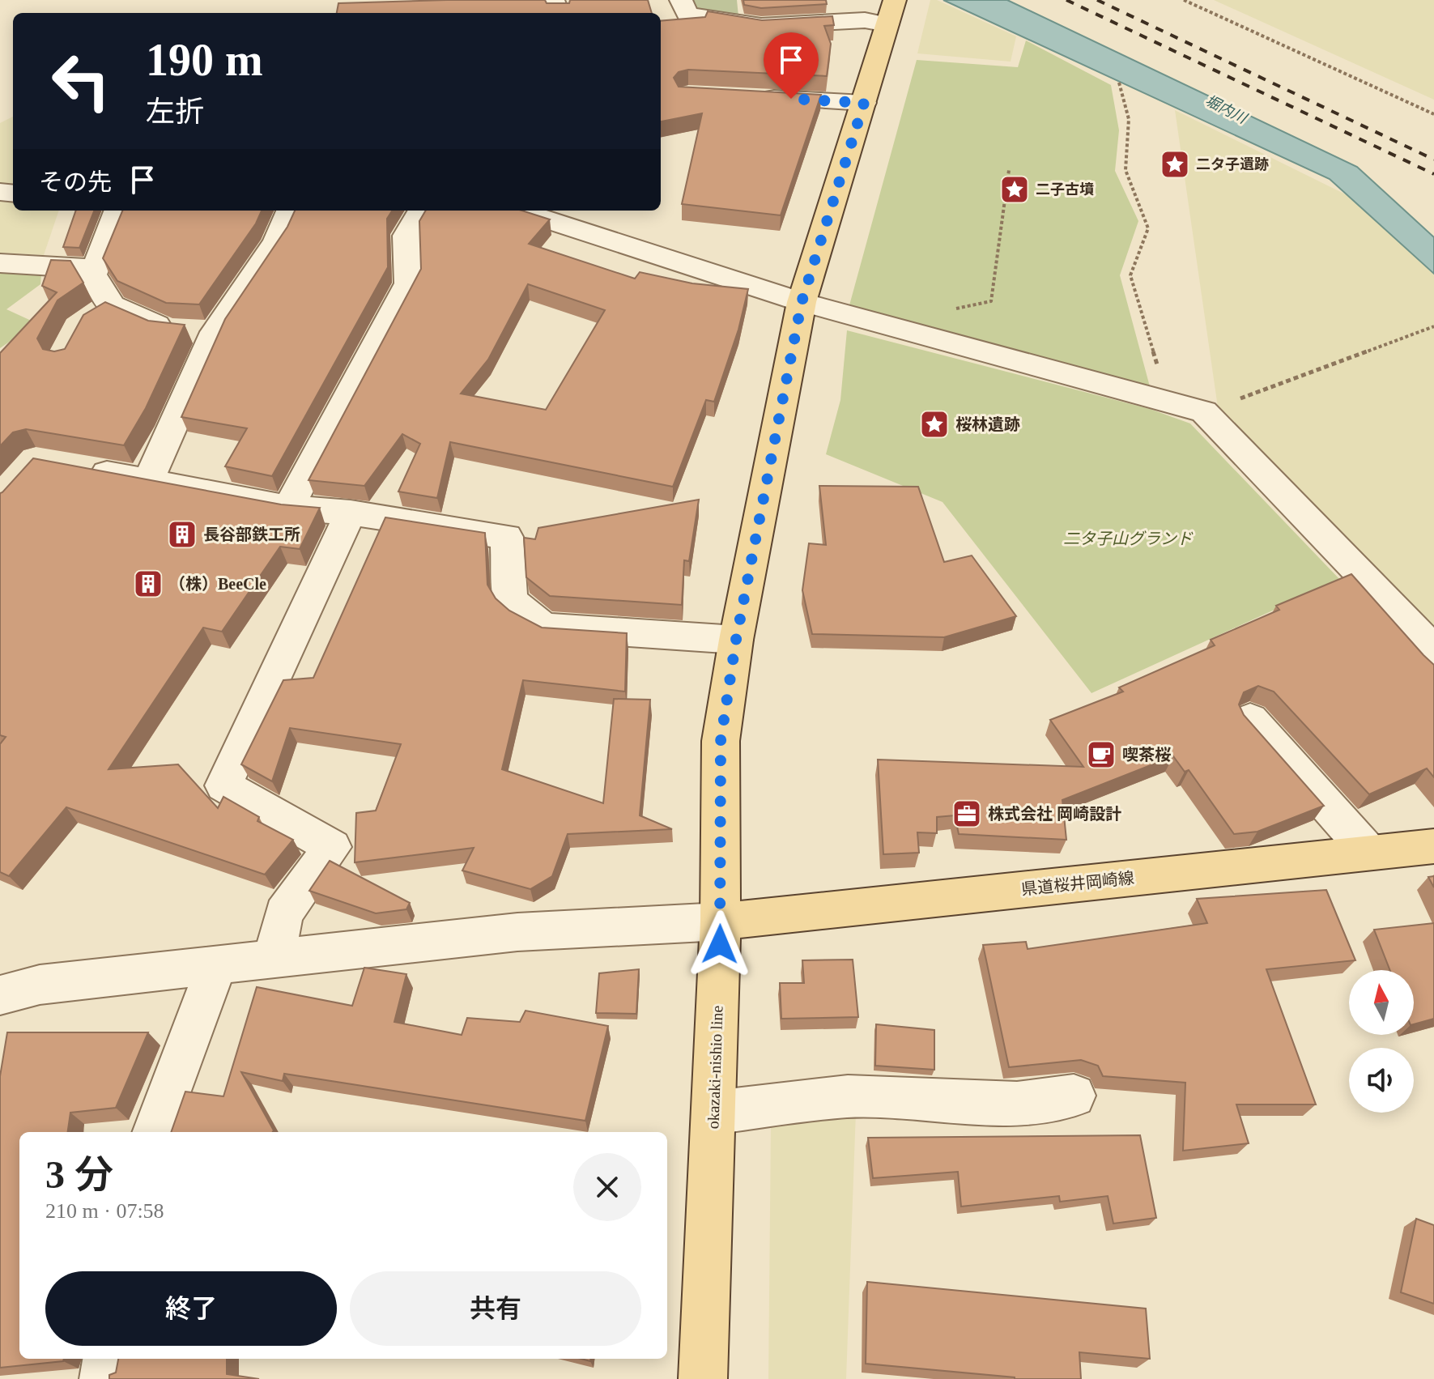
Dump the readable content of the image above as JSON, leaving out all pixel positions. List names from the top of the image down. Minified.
{"streets":{"main road":["県道桜井岡崎線","okazaki-nishio line"]},"crossings":[["県道桜井岡崎線","okazaki-nishio line"]],"water":["堀内川"],"parks":["二タ子山グランド"],"places":{"place":["二タ子遺跡","二子古墳","桜林遺跡"],"building":["長谷部鉄工所","（株）BeeCle"],"cafe":["喫茶桜"],"office":["株式会社 岡崎設計"]},"north":"top","page":{"turn":["190 m","左折"],"then":"その先","heading":["3 分","210 m · 07:58"],"buttons":["終了","共有"]}}
